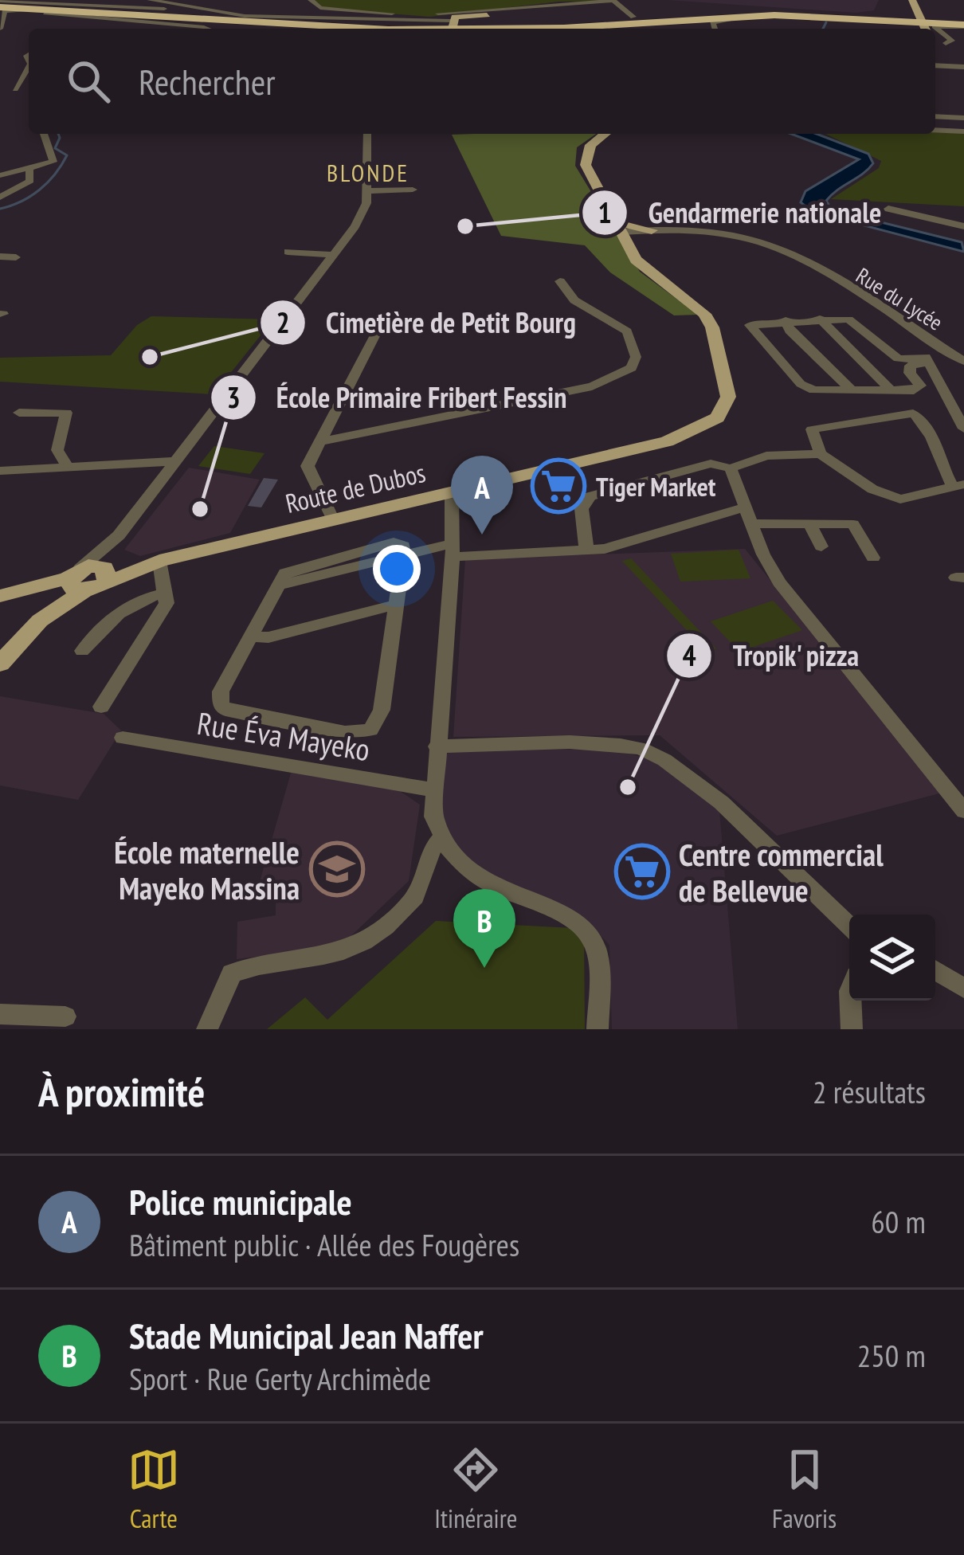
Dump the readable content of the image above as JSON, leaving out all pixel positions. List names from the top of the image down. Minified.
{"streets":{"main road":["Route de Dubos"],"street":["Rue du Lycée","Rue Éva Mayeko"]},"crossings":[["Rue du Lycée","Route de Dubos"]],"districts":["BLONDE"],"places":{"other":["Gendarmerie nationale","Cimetière de Petit Bourg","École Primaire Fribert Fessin","Tropik' pizza"],"supermarket":["Tiger Market","Centre commercial de Bellevue"],"school or university":["École maternelle Mayeko Massina"]},"page":{"search":"Rechercher","pins":["A","B"],"heading":["À proximité","2 résultats"],"list":[{"mark":"A","name":"Police municipale","note":"Bâtiment public · Allée des Fougères","value":"60 m"},{"mark":"B","name":"Stade Municipal Jean Naffer","note":"Sport · Rue Gerty Archimède","value":"250 m"}],"nav":["Carte","Itinéraire","Favoris"]}}
